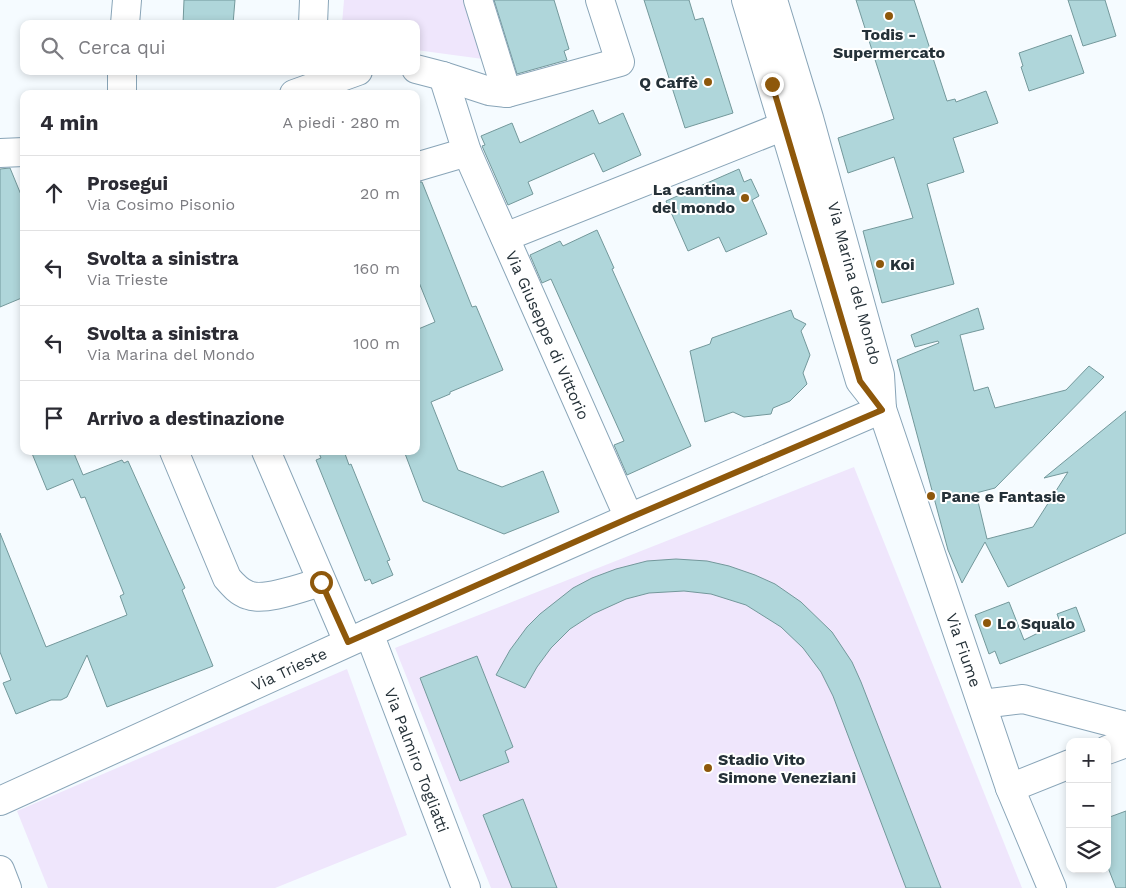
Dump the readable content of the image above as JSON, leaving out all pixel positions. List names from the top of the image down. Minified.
{"streets":{"street":["Via Marina del Mondo","Via Giuseppe di Vittorio","Via Fiume","Via Trieste","Via Palmiro Togliatti"]},"crossings":[["Via Marina del Mondo","Via Fiume"],["Via Marina del Mondo","Via Trieste"],["Via Giuseppe di Vittorio","Via Trieste"],["Via Fiume","Via Trieste"],["Via Trieste","Via Palmiro Togliatti"]],"places":["Todis - Supermercato","Q Caffè","La cantina del mondo","Koi","Pane e Fantasie","Lo Squalo","Stadio Vito Simone Veneziani"],"page":{"search":"Cerca qui","heading":["4 min","A piedi · 280 m"],"list":[["Prosegui","Via Cosimo Pisonio","20 m"],["Svolta a sinistra","Via Trieste","160 m"],["Svolta a sinistra","Via Marina del Mondo","100 m"],"Arrivo a destinazione"],"map_buttons":["+","−"]}}
